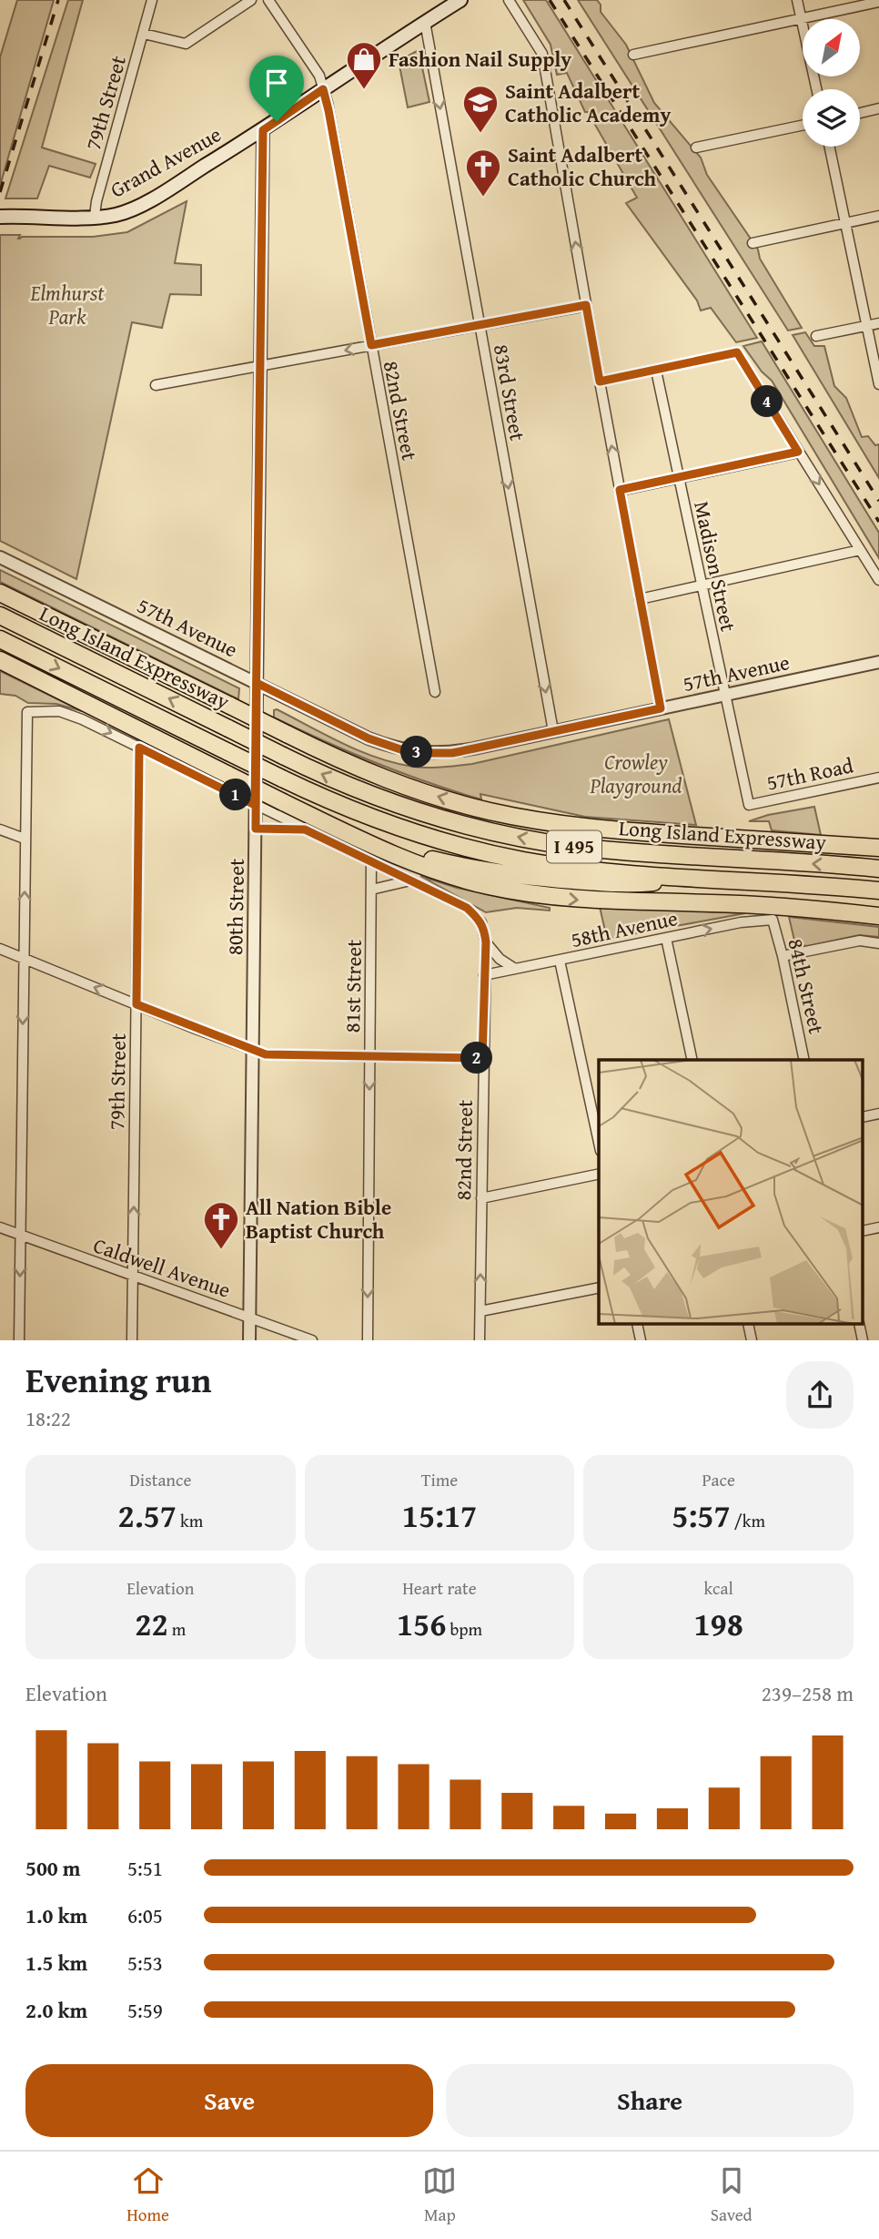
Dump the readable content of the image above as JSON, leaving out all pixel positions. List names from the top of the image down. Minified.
{"streets":{"highway":["Long Island Expressway","I 495"],"main road":["Grand Avenue"],"street":["79th Street","83rd Street","82nd Street","Madison Street","57th Avenue","57th Road","80th Street","58th Avenue","81st Street","84th Street","Caldwell Avenue"]},"crossings":[["79th Street","Grand Avenue"],["79th Street","Caldwell Avenue"],["Grand Avenue","83rd Street"],["Grand Avenue","82nd Street"],["Grand Avenue","80th Street"],["83rd Street","57th Avenue"],["82nd Street","58th Avenue"],["Madison Street","57th Avenue"],["Madison Street","57th Road"],["57th Avenue","57th Road"],["57th Avenue","80th Street"],["80th Street","Caldwell Avenue"],["58th Avenue","84th Street"]],"one_way":["83rd Street","58th Avenue","81st Street"],"parks":["Elmhurst Park","Crowley Playground"],"places":{"shop":["Fashion Nail Supply"],"school or university":["Saint Adalbert Catholic Academy"],"church":["Saint Adalbert Catholic Church","All Nation Bible Baptist Church"]},"north":"top right","page":{"pins":["4","3","1","2"],"heading":["Evening run","18:22"],"stats":[["Distance","2.57 km"],["Time","15:17"],["Pace","5:57 /km"],["Elevation","22 m"],["Heart rate","156 bpm"],["kcal","198"]],"chart":["Elevation","239–258 m"],"list":[{"name":"500 m","note":"5:51"},{"name":"1.0 km","note":"6:05"},{"name":"1.5 km","note":"5:53"},{"name":"2.0 km","note":"5:59"}],"buttons":["Save","Share"],"tabs":["Home","Map","Saved"]}}
